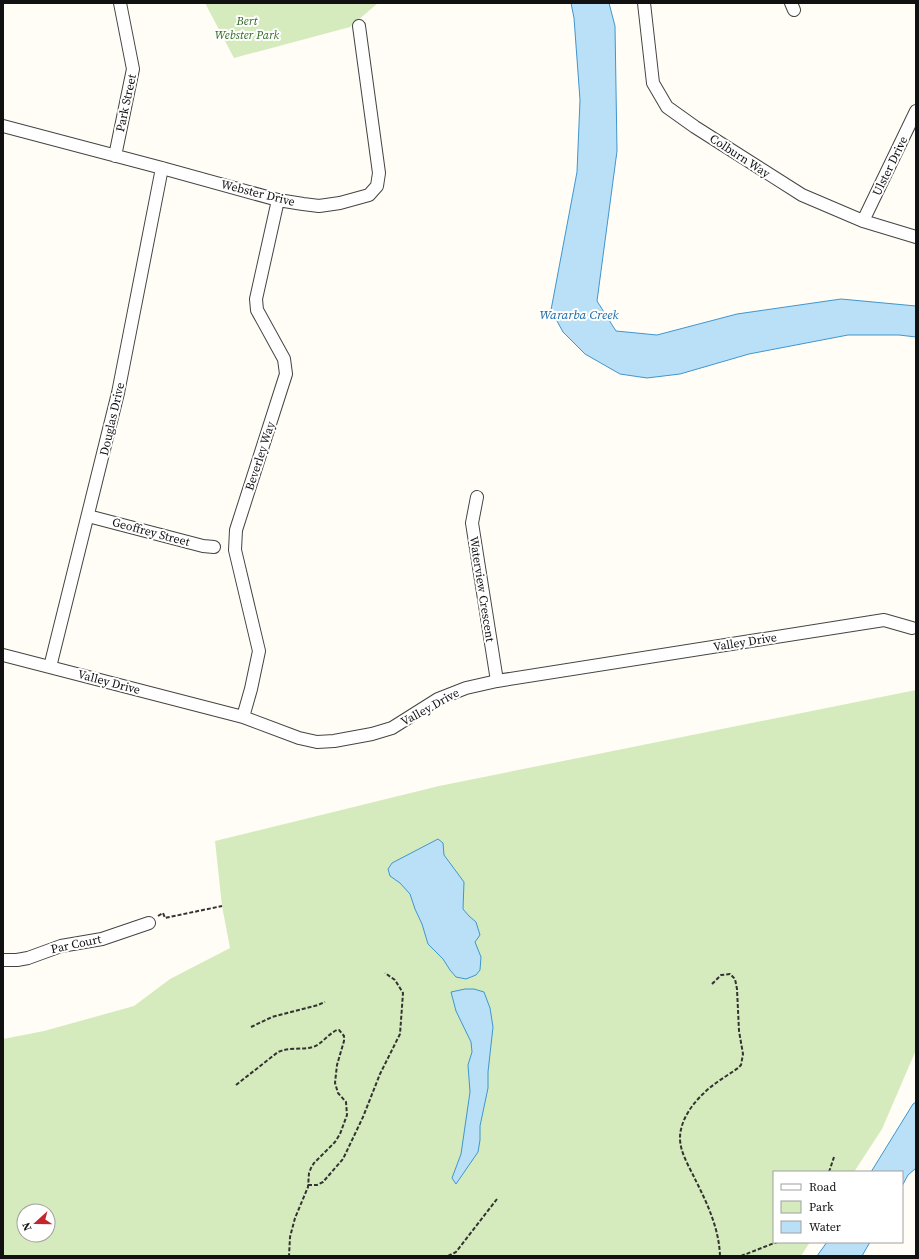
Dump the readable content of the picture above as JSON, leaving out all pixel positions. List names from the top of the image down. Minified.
{"streets":{"street":["Park Street","Colburn Way","Ulster Drive","Webster Drive","Douglas Drive","Beverley Way","Geoffrey Street","Waterview Crescent","Valley Drive","Par Court"]},"crossings":[["Park Street","Webster Drive"],["Colburn Way","Ulster Drive"],["Webster Drive","Douglas Drive"],["Webster Drive","Beverley Way"],["Douglas Drive","Geoffrey Street"],["Douglas Drive","Valley Drive"],["Beverley Way","Valley Drive"],["Waterview Crescent","Valley Drive"]],"water":["Wararba Creek"],"parks":["Bert Webster Park"],"legend":["Road","Park","Water"],"north":"left"}
